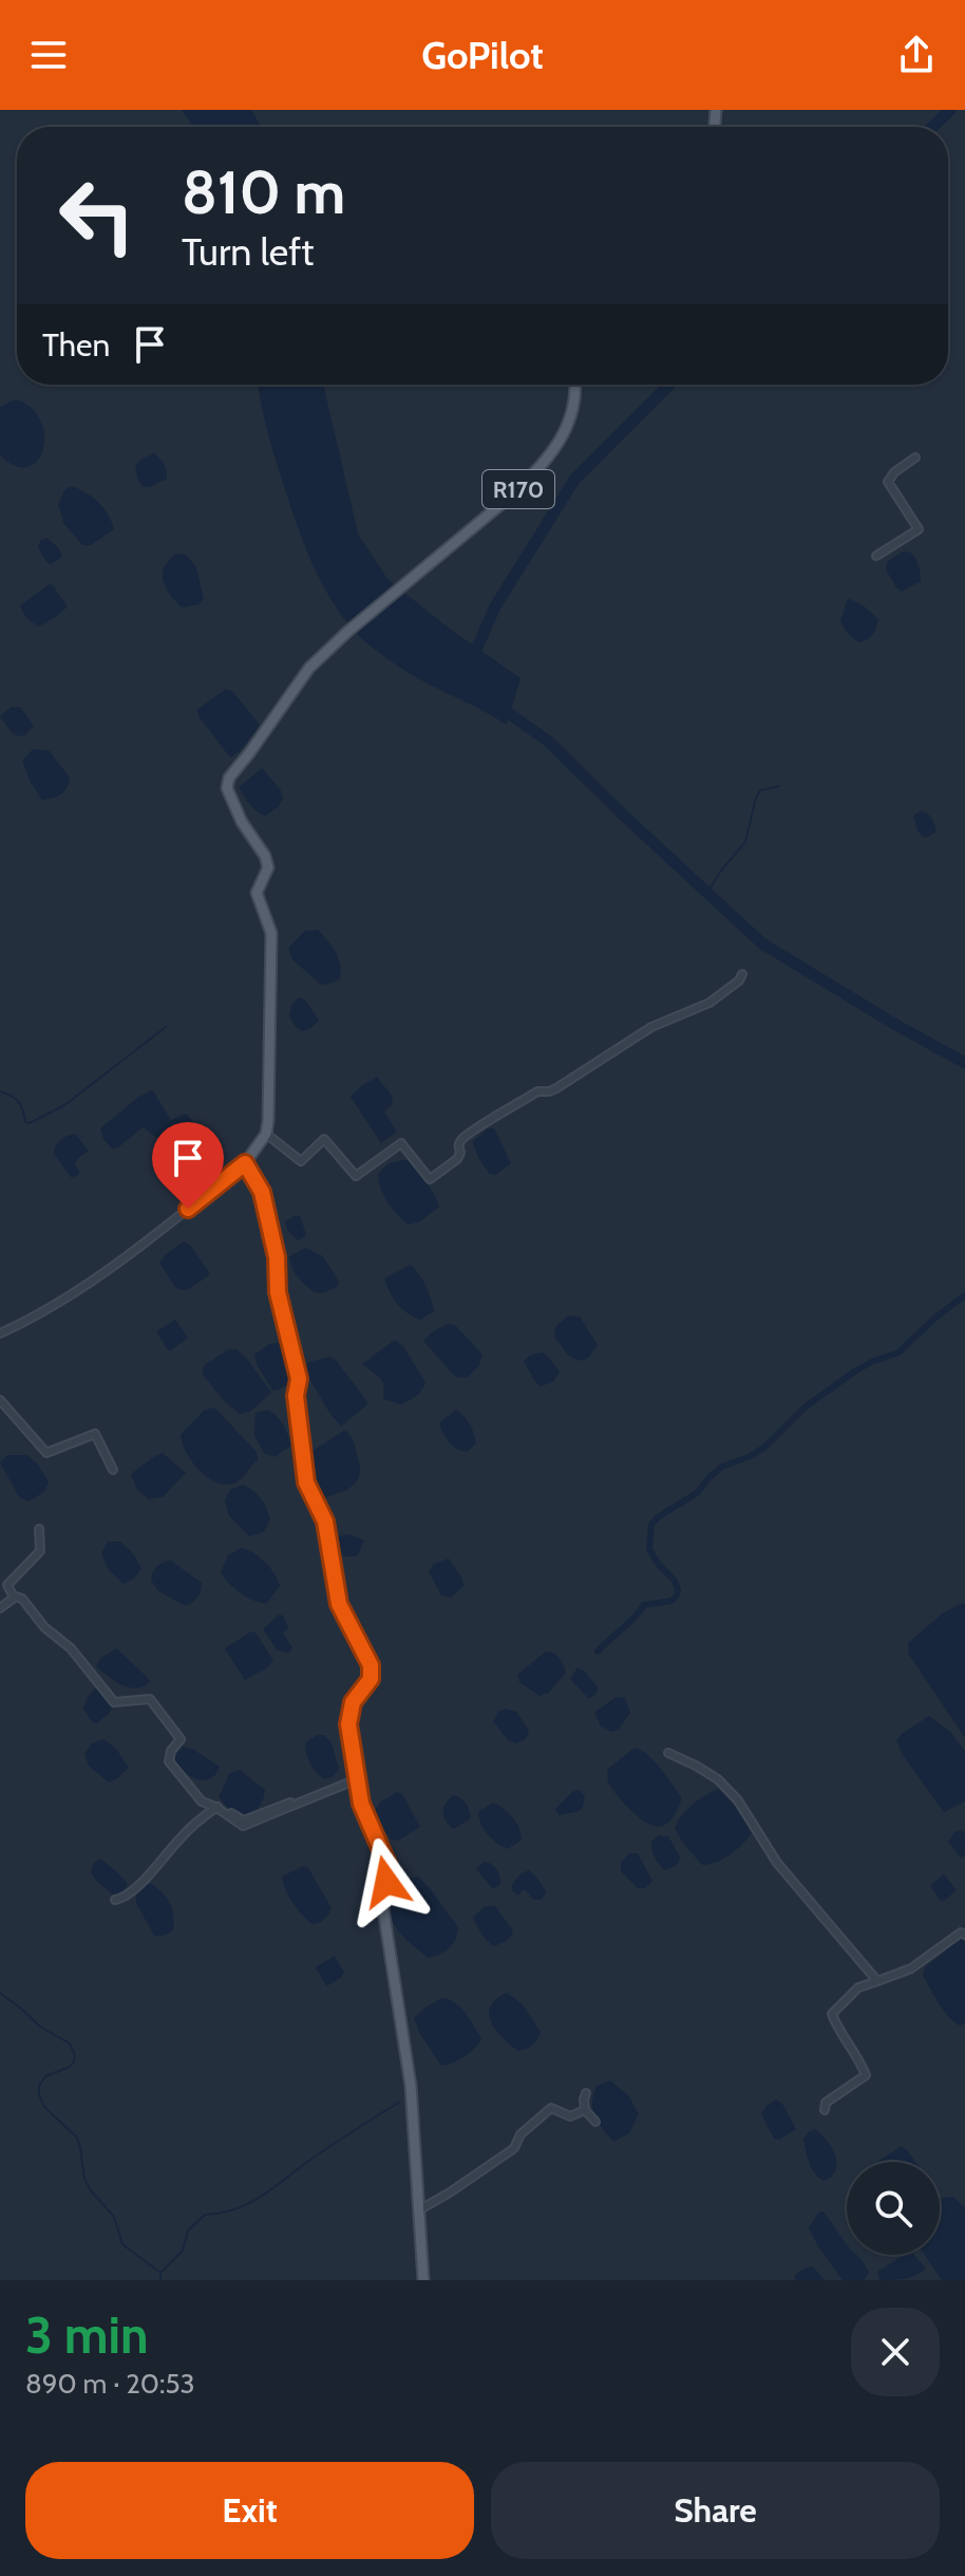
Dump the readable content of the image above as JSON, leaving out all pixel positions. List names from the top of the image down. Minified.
{"streets":{"main road":["R170"]},"page":{"header":"GoPilot","turn":["810 m","Turn left"],"then":"Then","heading":["3 min","890 m · 20:53"],"buttons":["Exit","Share"]}}
